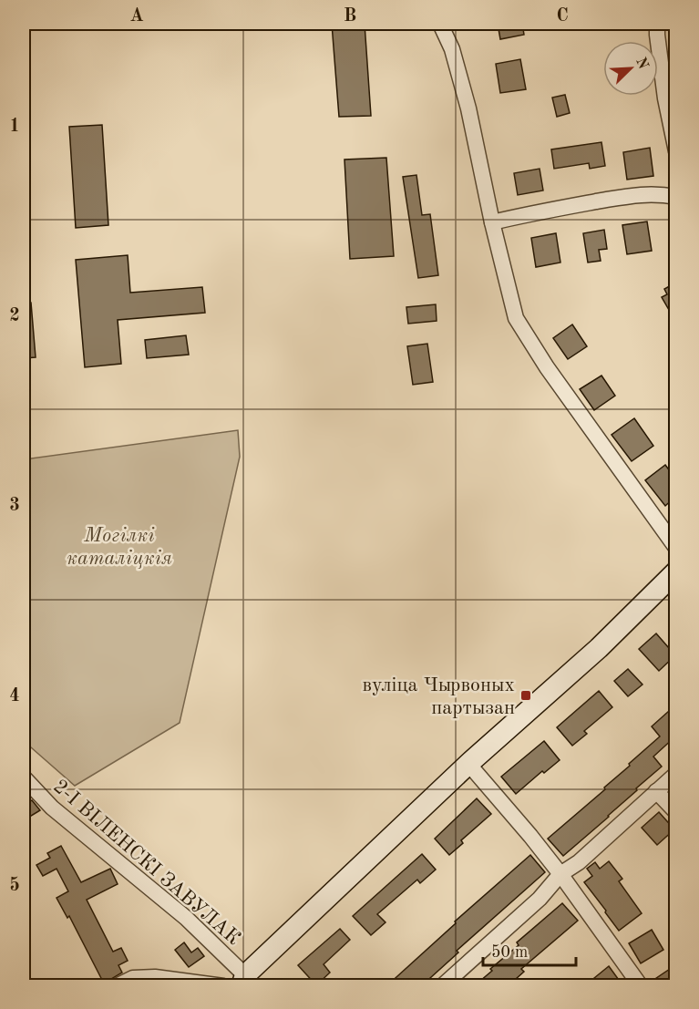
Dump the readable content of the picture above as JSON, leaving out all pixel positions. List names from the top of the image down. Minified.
{"streets":{"street":["2-І ВІЛЕНСКІ ЗАВУЛАК"]},"parks":["Могілкі каталіцкія"],"places":{"transit":["вуліца Чырвоных партызан"]},"scale_bar":"50 m","north":"top right","grid":{"columns":["A","B","C"],"rows":["1","2","3","4","5"]}}
